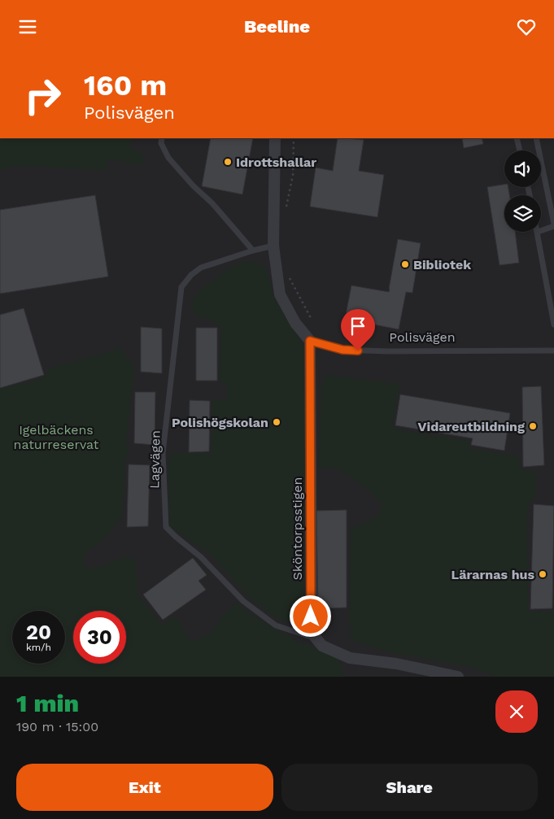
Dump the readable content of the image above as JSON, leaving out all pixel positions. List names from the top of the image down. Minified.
{"streets":{"street":["Sköntorpsstigen"],"lane":["Polisvägen","Lagvägen"]},"crossings":[["Polisvägen","Sköntorpsstigen"],["Lagvägen","Sköntorpsstigen"]],"parks":["Igelbäckens naturreservat"],"places":["Idrottshallar","Bibliotek","Polishögskolan","Vidareutbildning","Lärarnas hus"],"page":{"header":"Beeline","turn":["160 m","Polisvägen"],"speed":"20 km/h","limit":"30","heading":["1 min","190 m · 15:00"],"buttons":["Exit","Share"]}}
